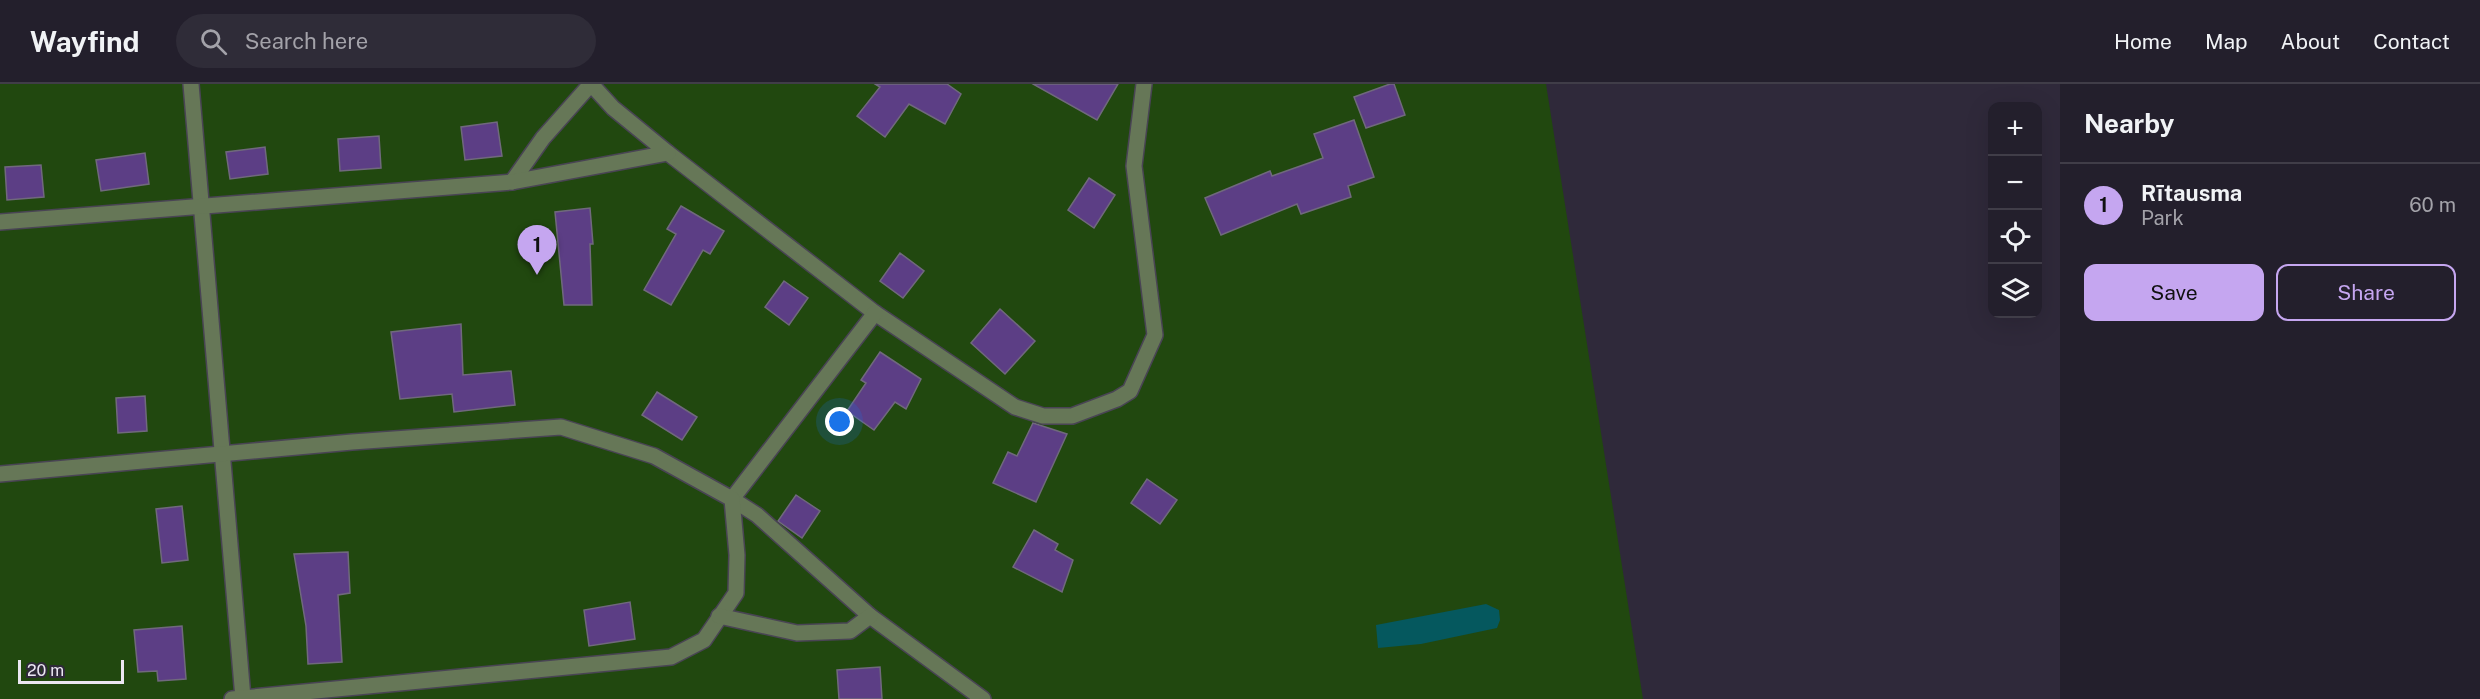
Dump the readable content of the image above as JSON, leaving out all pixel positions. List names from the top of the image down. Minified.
{"scale_bar":"20 m","page":{"header":"Wayfind","search":"Search here","nav":["Home","Map","About","Contact"],"heading":"Nearby","map_buttons":["+","−"],"list":[{"mark":"1","name":"Rītausma","note":"Park","value":"60 m"}],"pins":"1","buttons":["Save","Share"],"scale":"20 m"}}
